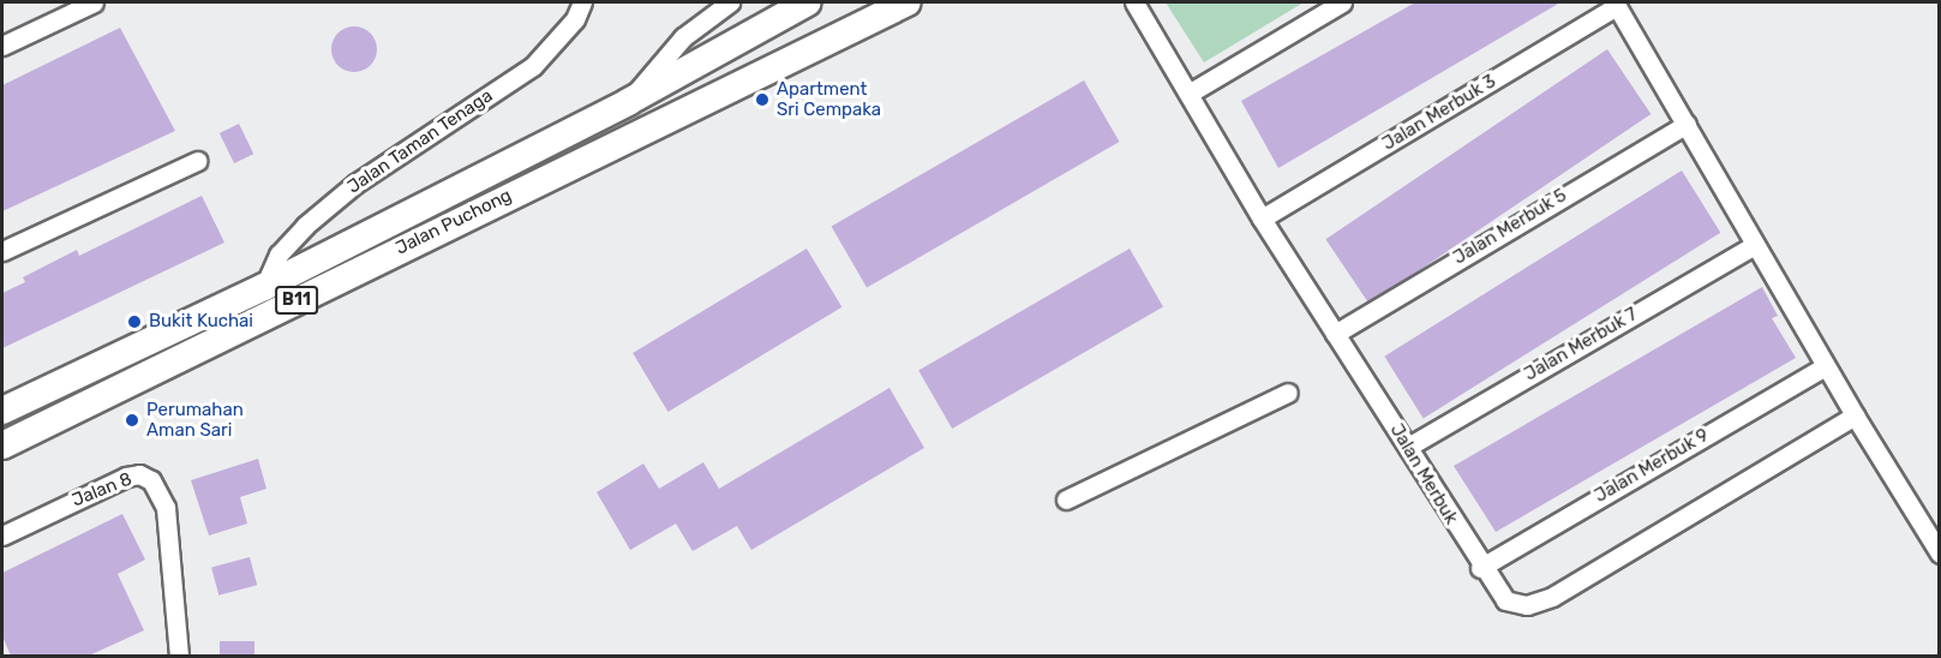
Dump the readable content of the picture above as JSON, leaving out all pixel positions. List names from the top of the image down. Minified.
{"streets":{"main road":["Jalan Puchong","B11"],"street":["Jalan Merbuk 3","Jalan Taman Tenaga","Jalan Merbuk 5","Jalan Merbuk 7","Jalan Merbuk 9","Jalan Merbuk","Jalan 8"]},"crossings":[["Jalan Merbuk 3","Jalan Merbuk"],["Jalan Taman Tenaga","Jalan Puchong"],["Jalan Merbuk 5","Jalan Merbuk"],["Jalan Merbuk 7","Jalan Merbuk"],["Jalan Merbuk 9","Jalan Merbuk"]],"places":["Apartment Sri Cempaka","Bukit Kuchai","Perumahan Aman Sari"]}
